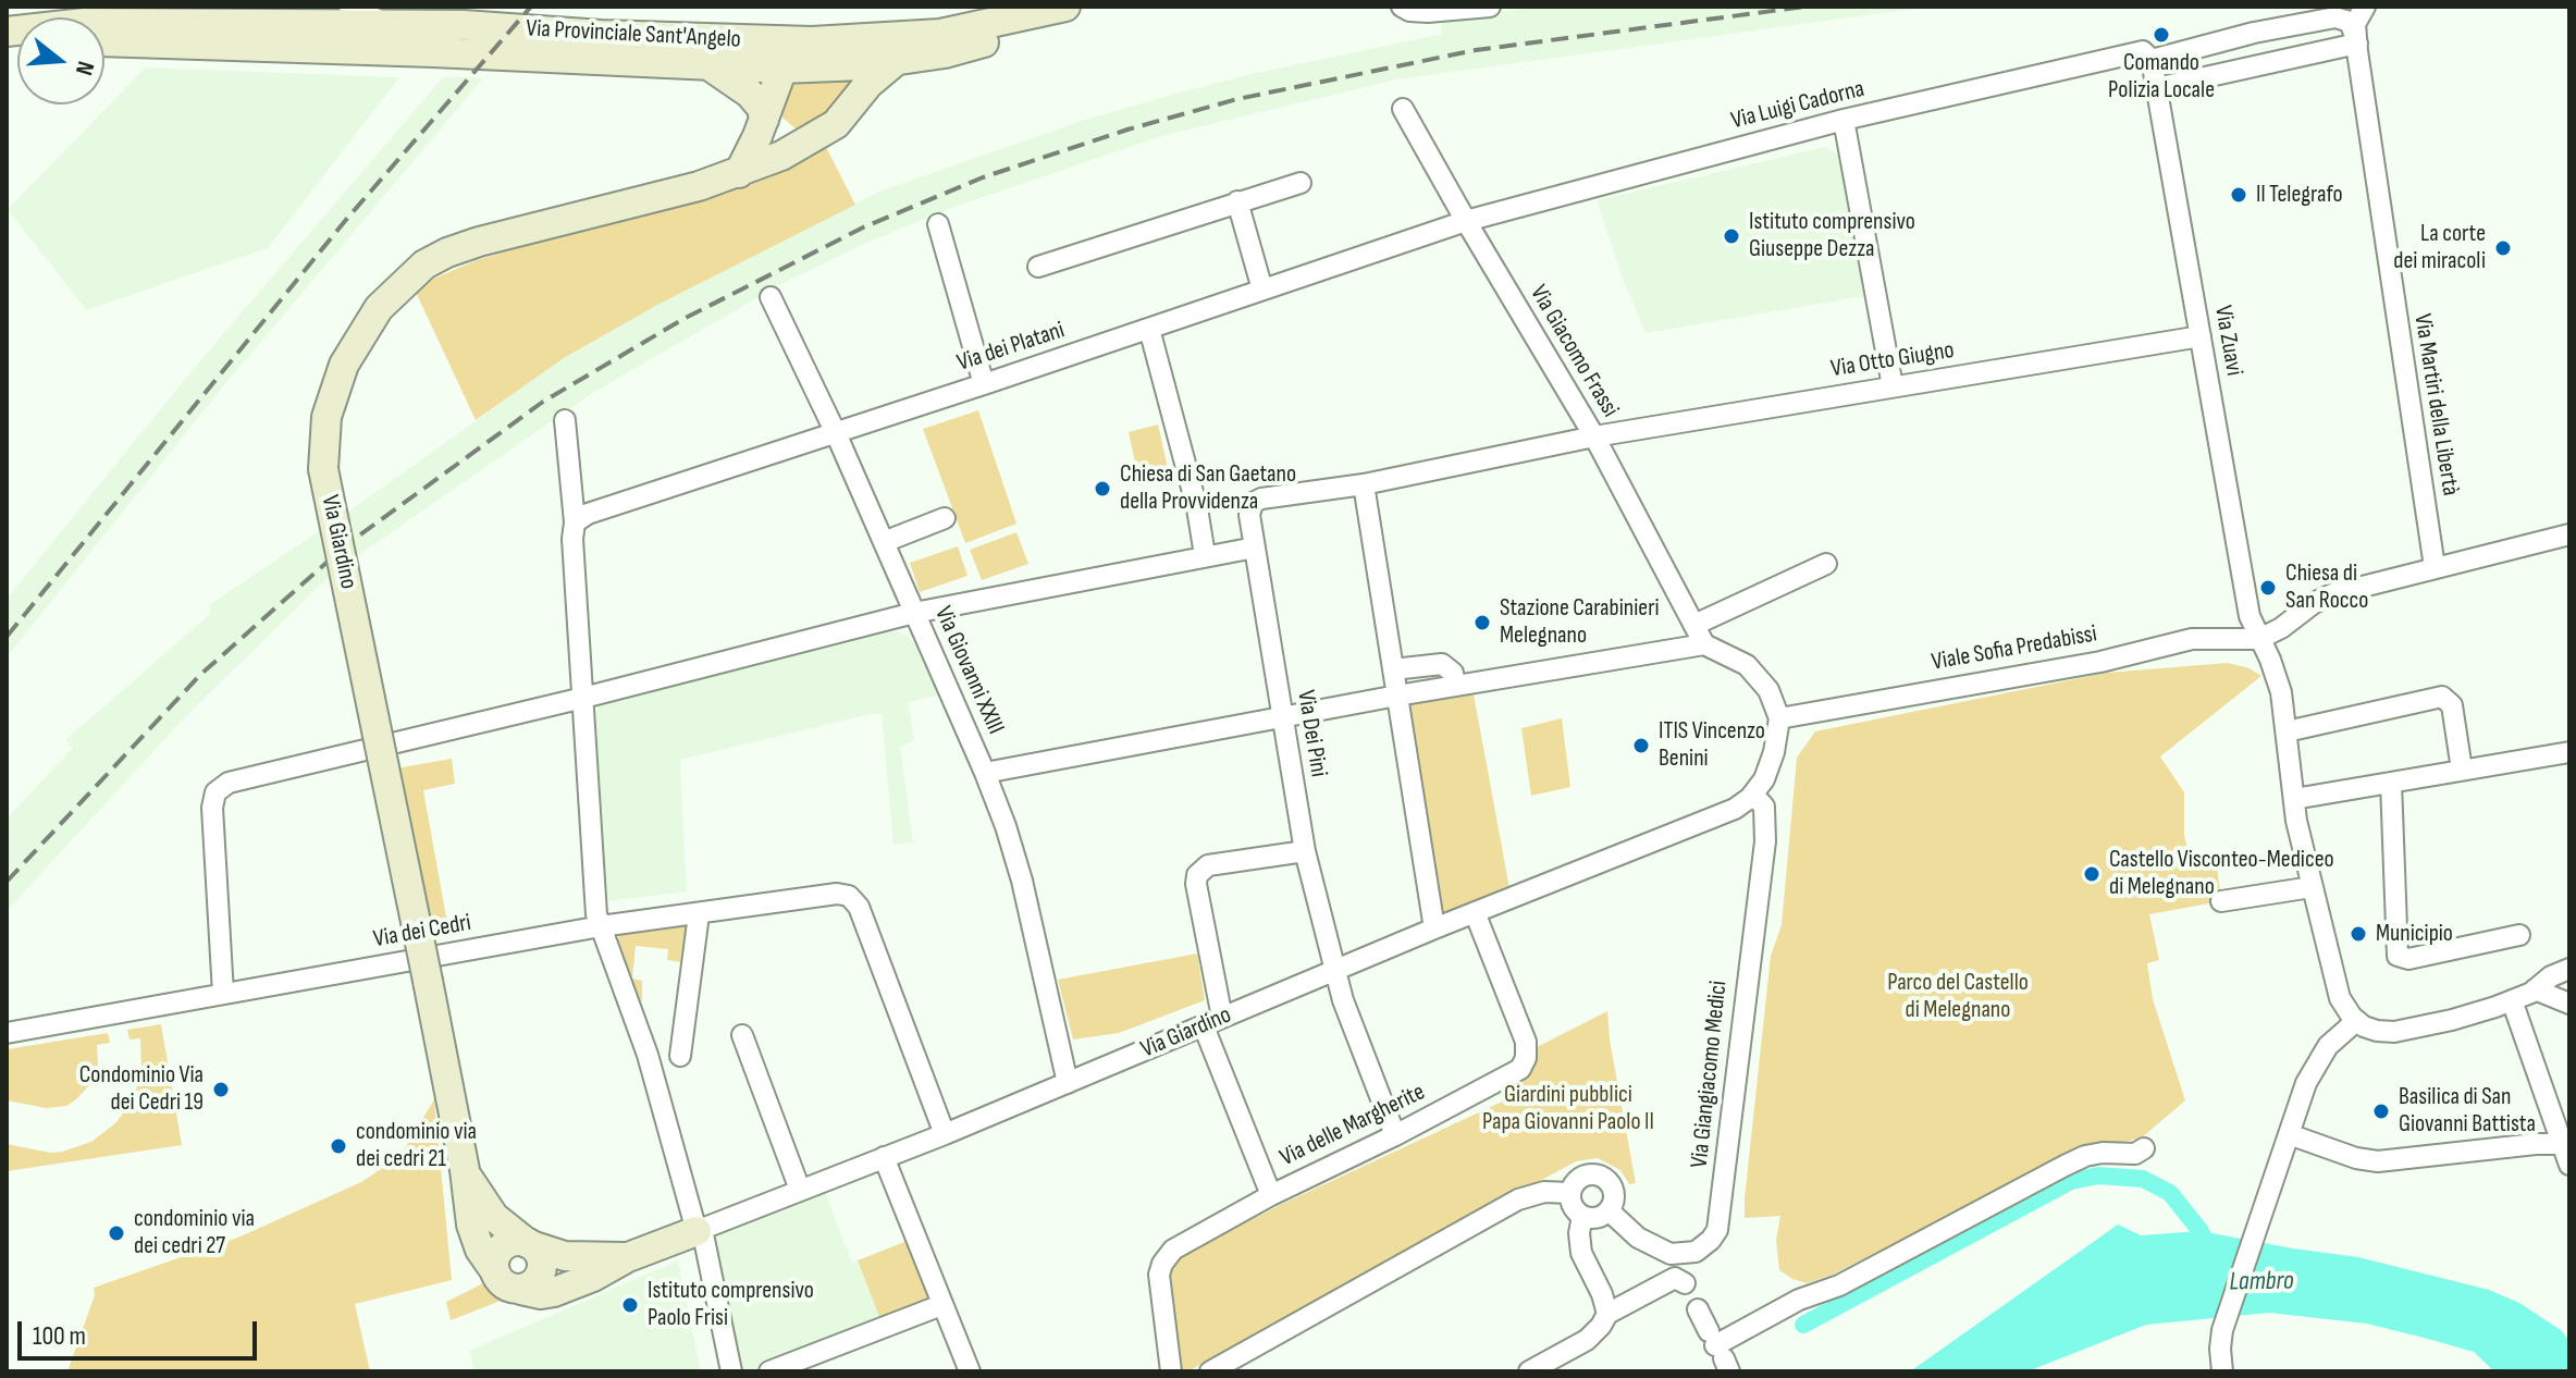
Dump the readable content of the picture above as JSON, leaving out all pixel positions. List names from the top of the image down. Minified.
{"streets":{"street":["Via Provinciale Sant'Angelo","Via Luigi Cadorna","Via Zuavi","Via dei Platani","Via Giacomo Frassi","Via Otto Giugno","Via Martiri della Libertà","Via Giardino","Viale Sofia Predabissi","Via Giovanni XXIII","Via Dei Pini","Via dei Cedri","Via Giangiacomo Medici","Via delle Margherite"]},"crossings":[["Via Provinciale Sant'Angelo","Via Giardino"],["Via Luigi Cadorna","Via Zuavi"],["Via Luigi Cadorna","Via dei Platani"],["Via Luigi Cadorna","Via Giacomo Frassi"],["Via Luigi Cadorna","Via Martiri della Libertà"],["Via Zuavi","Via Otto Giugno"],["Via Zuavi","Viale Sofia Predabissi"],["Via dei Platani","Via Giacomo Frassi"],["Via dei Platani","Via Giovanni XXIII"],["Via Giacomo Frassi","Via Otto Giugno"],["Via Otto Giugno","Via Dei Pini"],["Via Giardino","Via Giovanni XXIII"],["Via Giardino","Via Dei Pini"],["Via Giardino","Via dei Cedri"],["Via Giardino","Via Giangiacomo Medici"],["Via Giardino","Via delle Margherite"],["Via Dei Pini","Via delle Margherite"]],"water":["Lambro"],"parks":["Parco del Castello di Melegnano","Giardini pubblici Papa Giovanni Paolo II"],"places":["Comando Polizia Locale","Il Telegrafo","Istituto comprensivo Giuseppe Dezza","La corte dei miracoli","Chiesa di San Gaetano della Provvidenza","Chiesa di San Rocco","Stazione Carabinieri Melegnano","ITIS Vincenzo Benini","Castello Visconteo-Mediceo di Melegnano","Municipio","Condominio Via dei Cedri 19","Basilica di San Giovanni Battista","condominio via dei cedri 21","condominio via dei cedri 27","Istituto comprensivo Paolo Frisi"],"scale_bar":"100 m","north":"right"}
